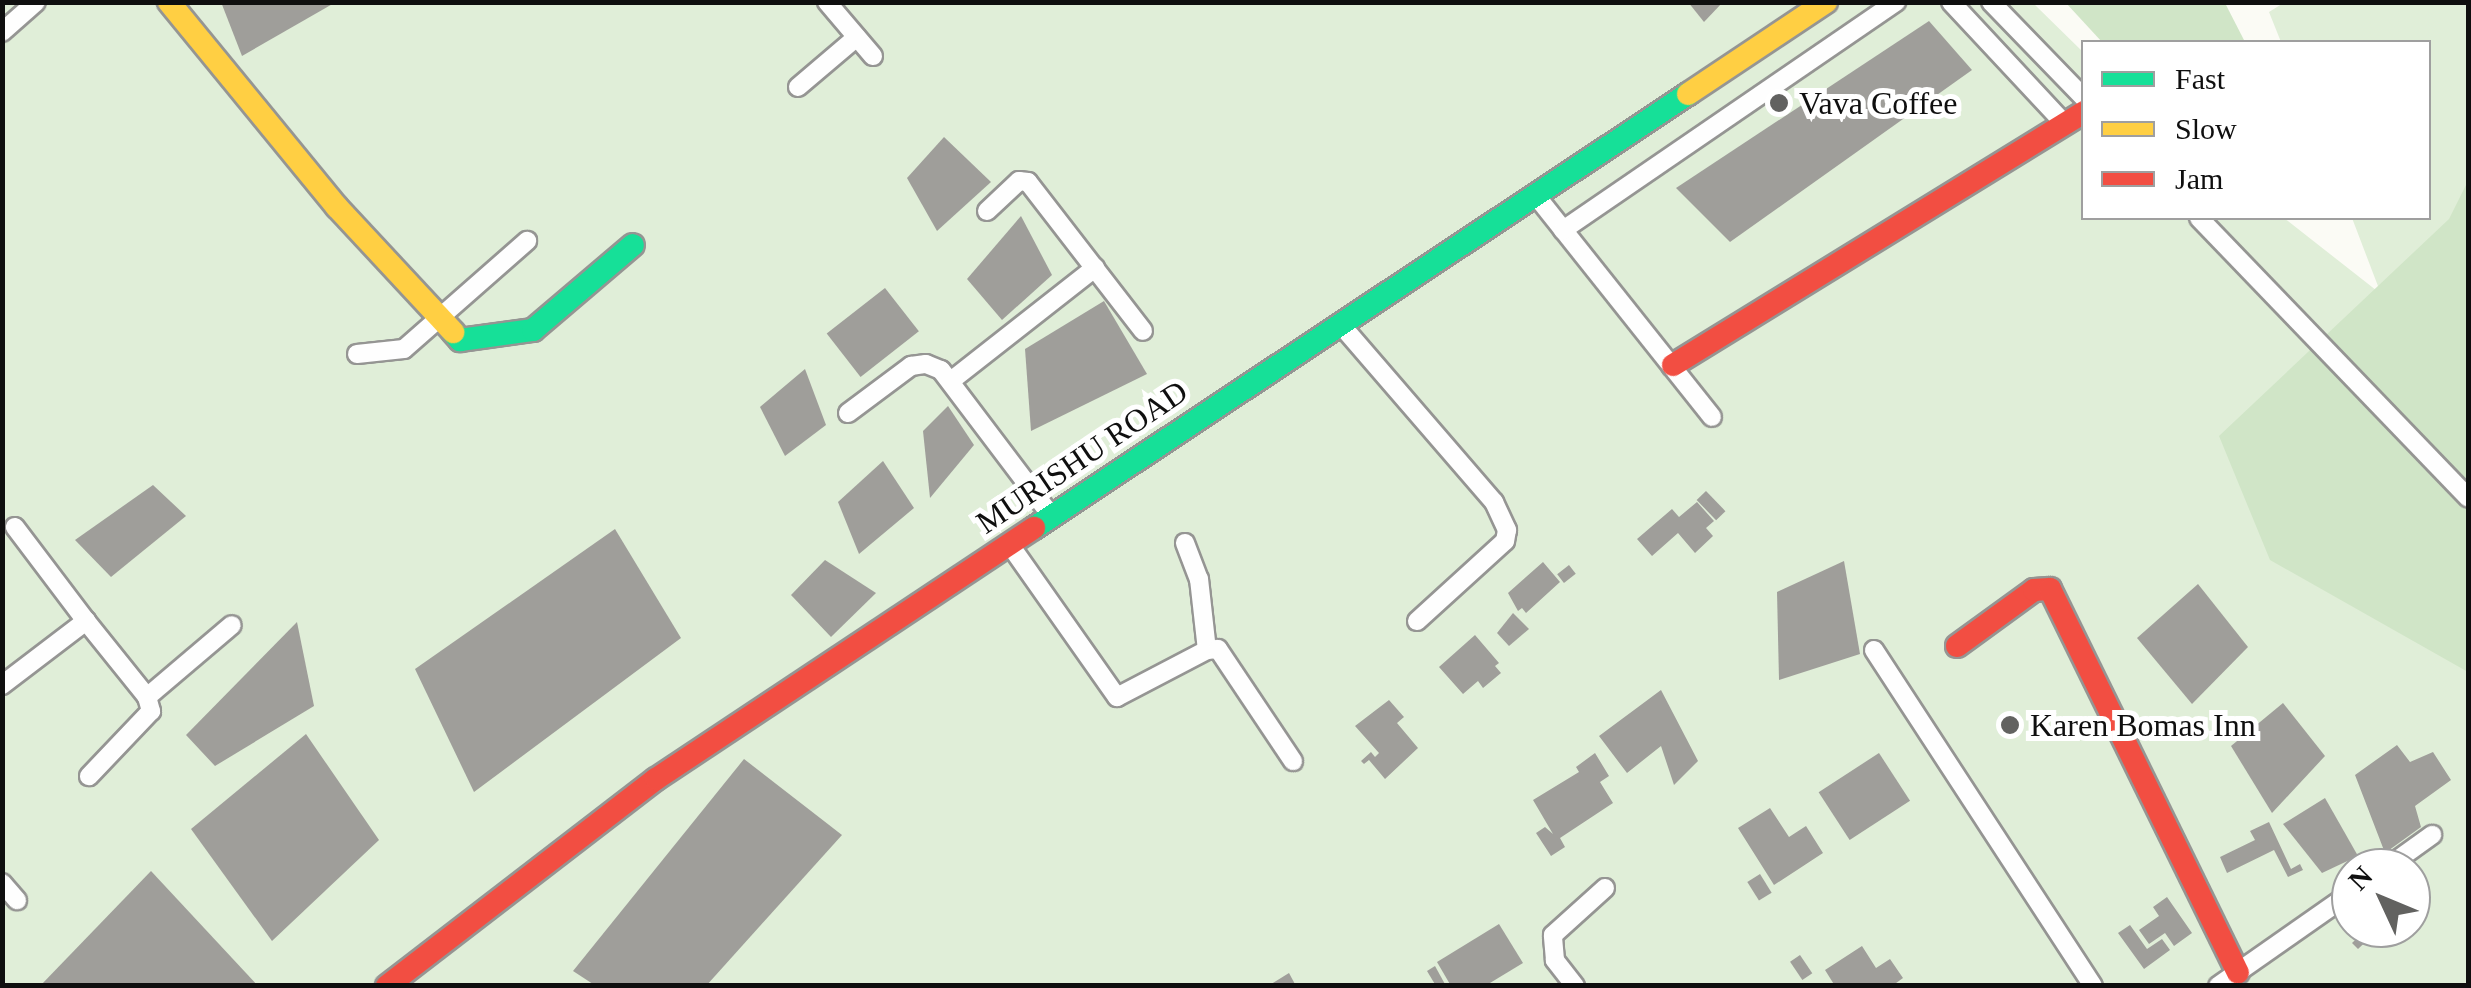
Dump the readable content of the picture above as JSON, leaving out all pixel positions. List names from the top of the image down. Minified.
{"streets":{"street":["MURISHU ROAD"]},"places":["Vava Coffee","Karen Bomas Inn"],"legend":["Fast","Slow","Jam"],"north":"top left"}
